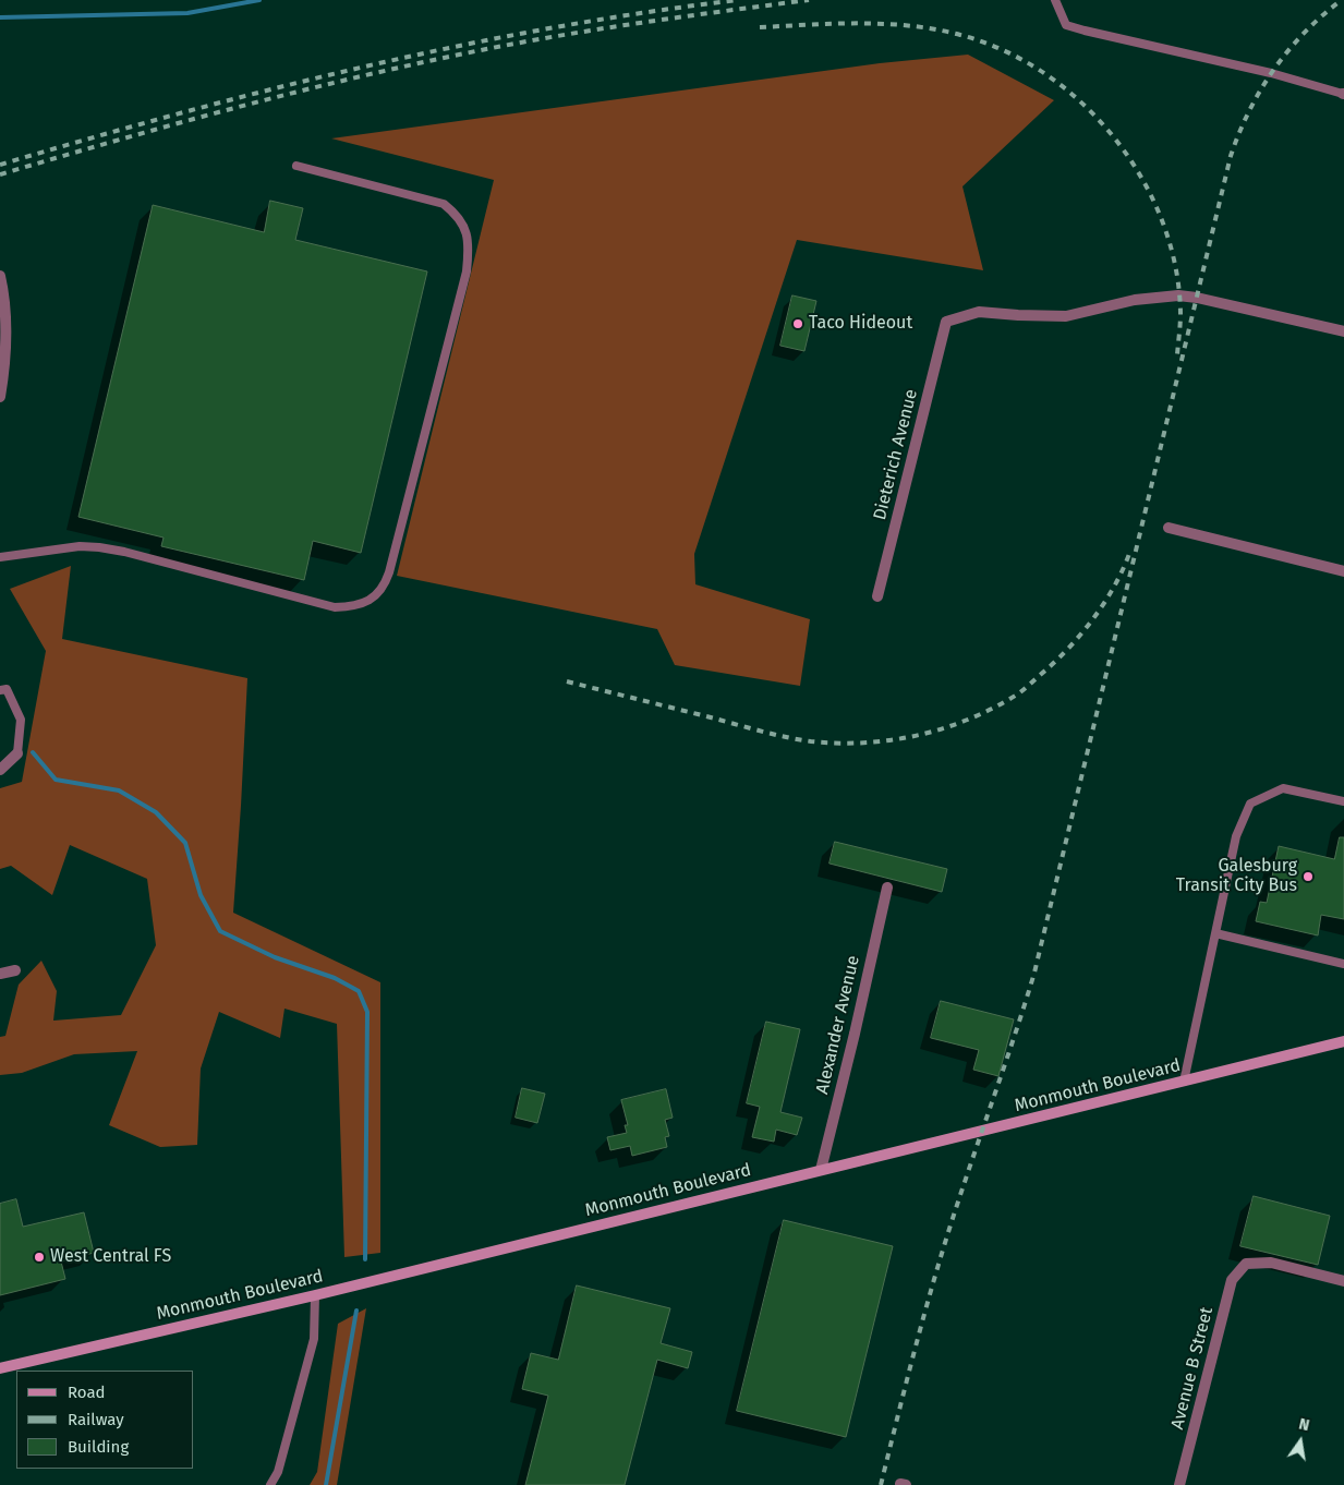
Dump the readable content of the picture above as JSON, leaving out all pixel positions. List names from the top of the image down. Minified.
{"streets":{"street":["Dieterich Avenue","Alexander Avenue","Monmouth Boulevard","Avenue B Street"]},"crossings":[["Alexander Avenue","Monmouth Boulevard"]],"places":["Taco Hideout","Galesburg Transit City Bus","West Central FS"],"legend":["Road","Railway","Building"],"north":"top"}
